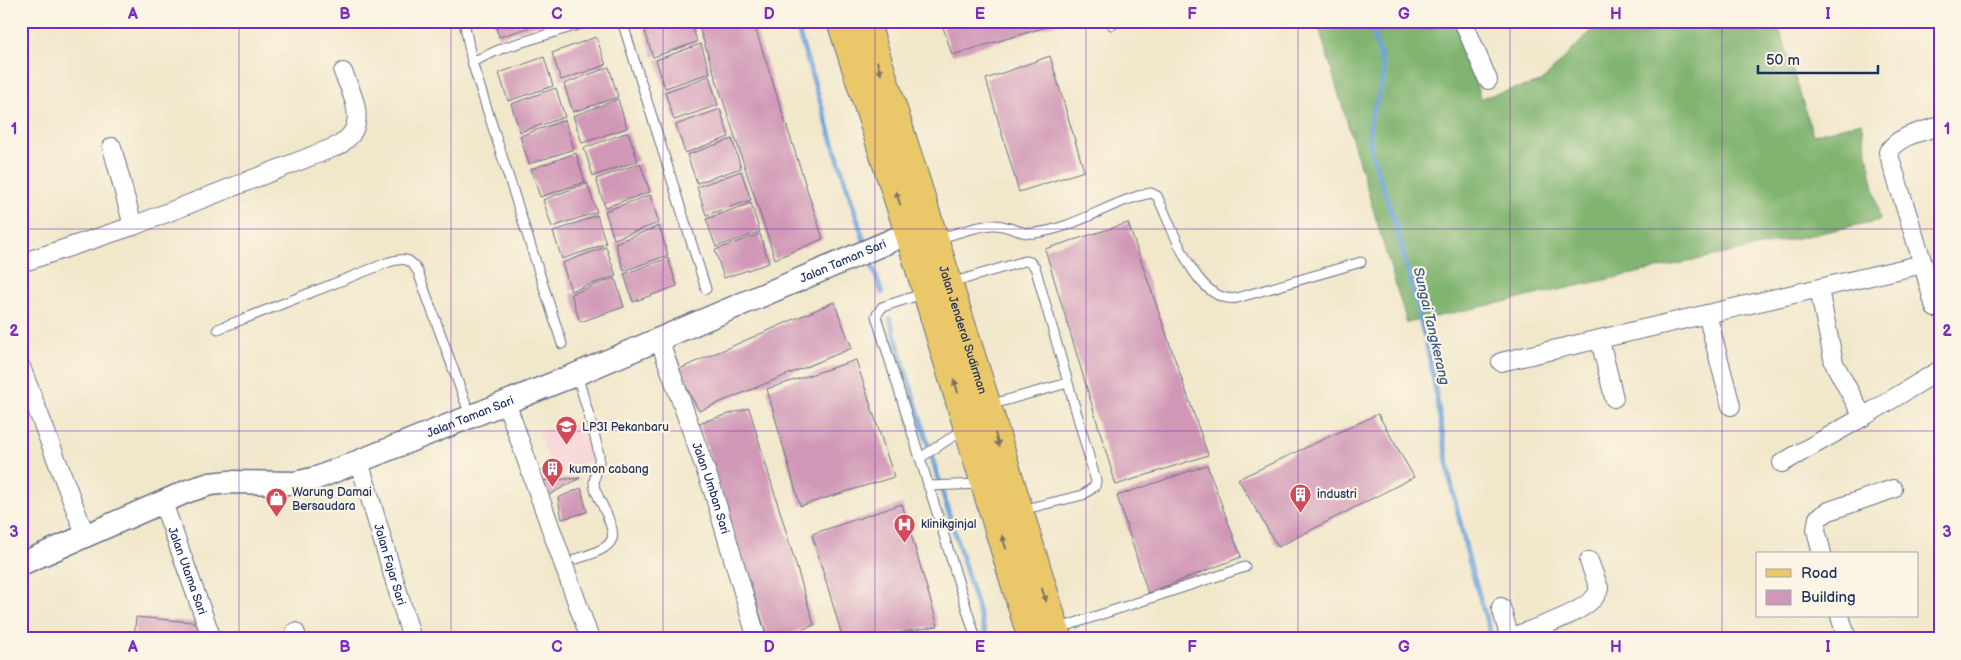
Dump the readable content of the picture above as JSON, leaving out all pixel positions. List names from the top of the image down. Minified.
{"streets":{"main road":["Jalan Jenderal Sudirman"],"street":["Jalan Taman Sari","Jalan Umban Sari","Jalan Fajar Sari","Jalan Utama Sari"]},"crossings":[["Jalan Taman Sari","Jalan Jenderal Sudirman"],["Jalan Taman Sari","Jalan Umban Sari"],["Jalan Taman Sari","Jalan Fajar Sari"],["Jalan Taman Sari","Jalan Utama Sari"]],"water":["Sungai Tangkerang"],"places":{"school or university":["LP3I Pekanbaru"],"building":["kumon cabang","industri"],"shop":["Warung Damai Bersaudara"],"hospital":["klinikginjal"]},"legend":["Road","Building"],"scale_bar":"50 m","grid":{"columns":["A","B","C","D","E","F","G","H","I"],"rows":["1","2","3"]}}
